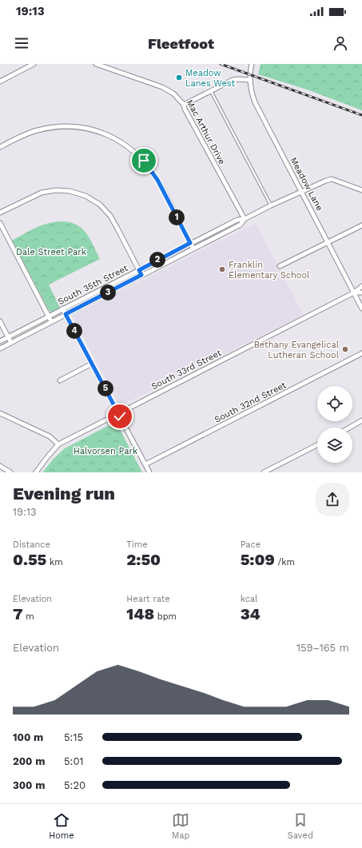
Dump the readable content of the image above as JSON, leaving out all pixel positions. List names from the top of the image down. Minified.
{"streets":{"street":["Mac Arthur Drive","Meadow Lane","South 35th Street","South 33rd Street","South 32nd Street"]},"crossings":[["Mac Arthur Drive","South 35th Street"],["Meadow Lane","South 35th Street"],["Meadow Lane","South 33rd Street"]],"parks":["Dale Street Park","Halvorsen Park"],"places":["Meadow Lanes West","Franklin Elementary School","Bethany Evangelical Lutheran School"],"page":{"status":"19:13","header":"Fleetfoot","pins":["1","2","3","4","5"],"heading":["Evening run","19:13"],"stats":[["Distance","0.55 km"],["Time","2:50"],["Pace","5:09 /km"],["Elevation","7 m"],["Heart rate","148 bpm"],["kcal","34"]],"chart":["Elevation","159–165 m"],"list":[{"name":"100 m","note":"5:15"},{"name":"200 m","note":"5:01"},{"name":"300 m","note":"5:20"}],"tabs":["Home","Map","Saved"]}}
